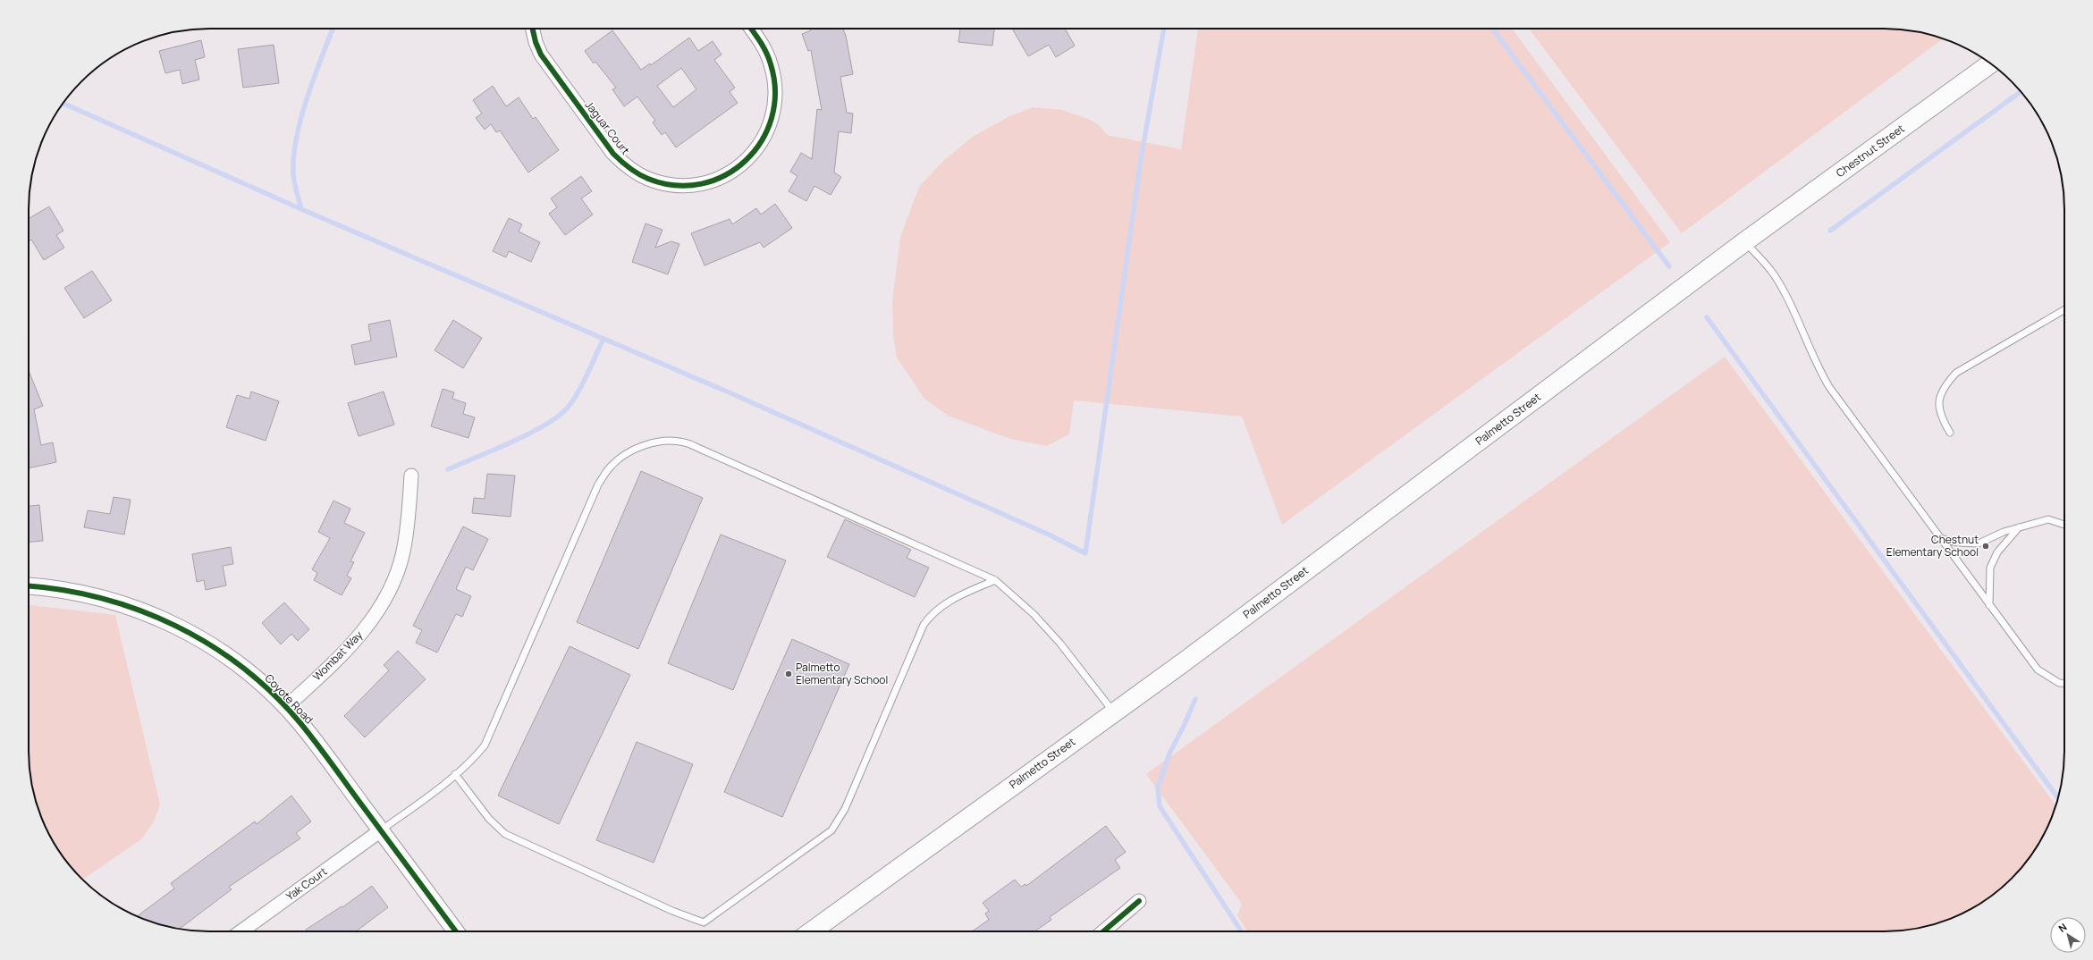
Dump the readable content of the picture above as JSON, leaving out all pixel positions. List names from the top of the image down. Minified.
{"streets":{"main road":["Chestnut Street","Palmetto Street"],"street":["Jaguar Court","Wombat Way","Coyote Road","Yak Court"]},"crossings":[["Chestnut Street","Palmetto Street"],["Wombat Way","Coyote Road"],["Coyote Road","Yak Court"]],"places":["Chestnut Elementary School","Palmetto Elementary School"],"north":"top left"}
